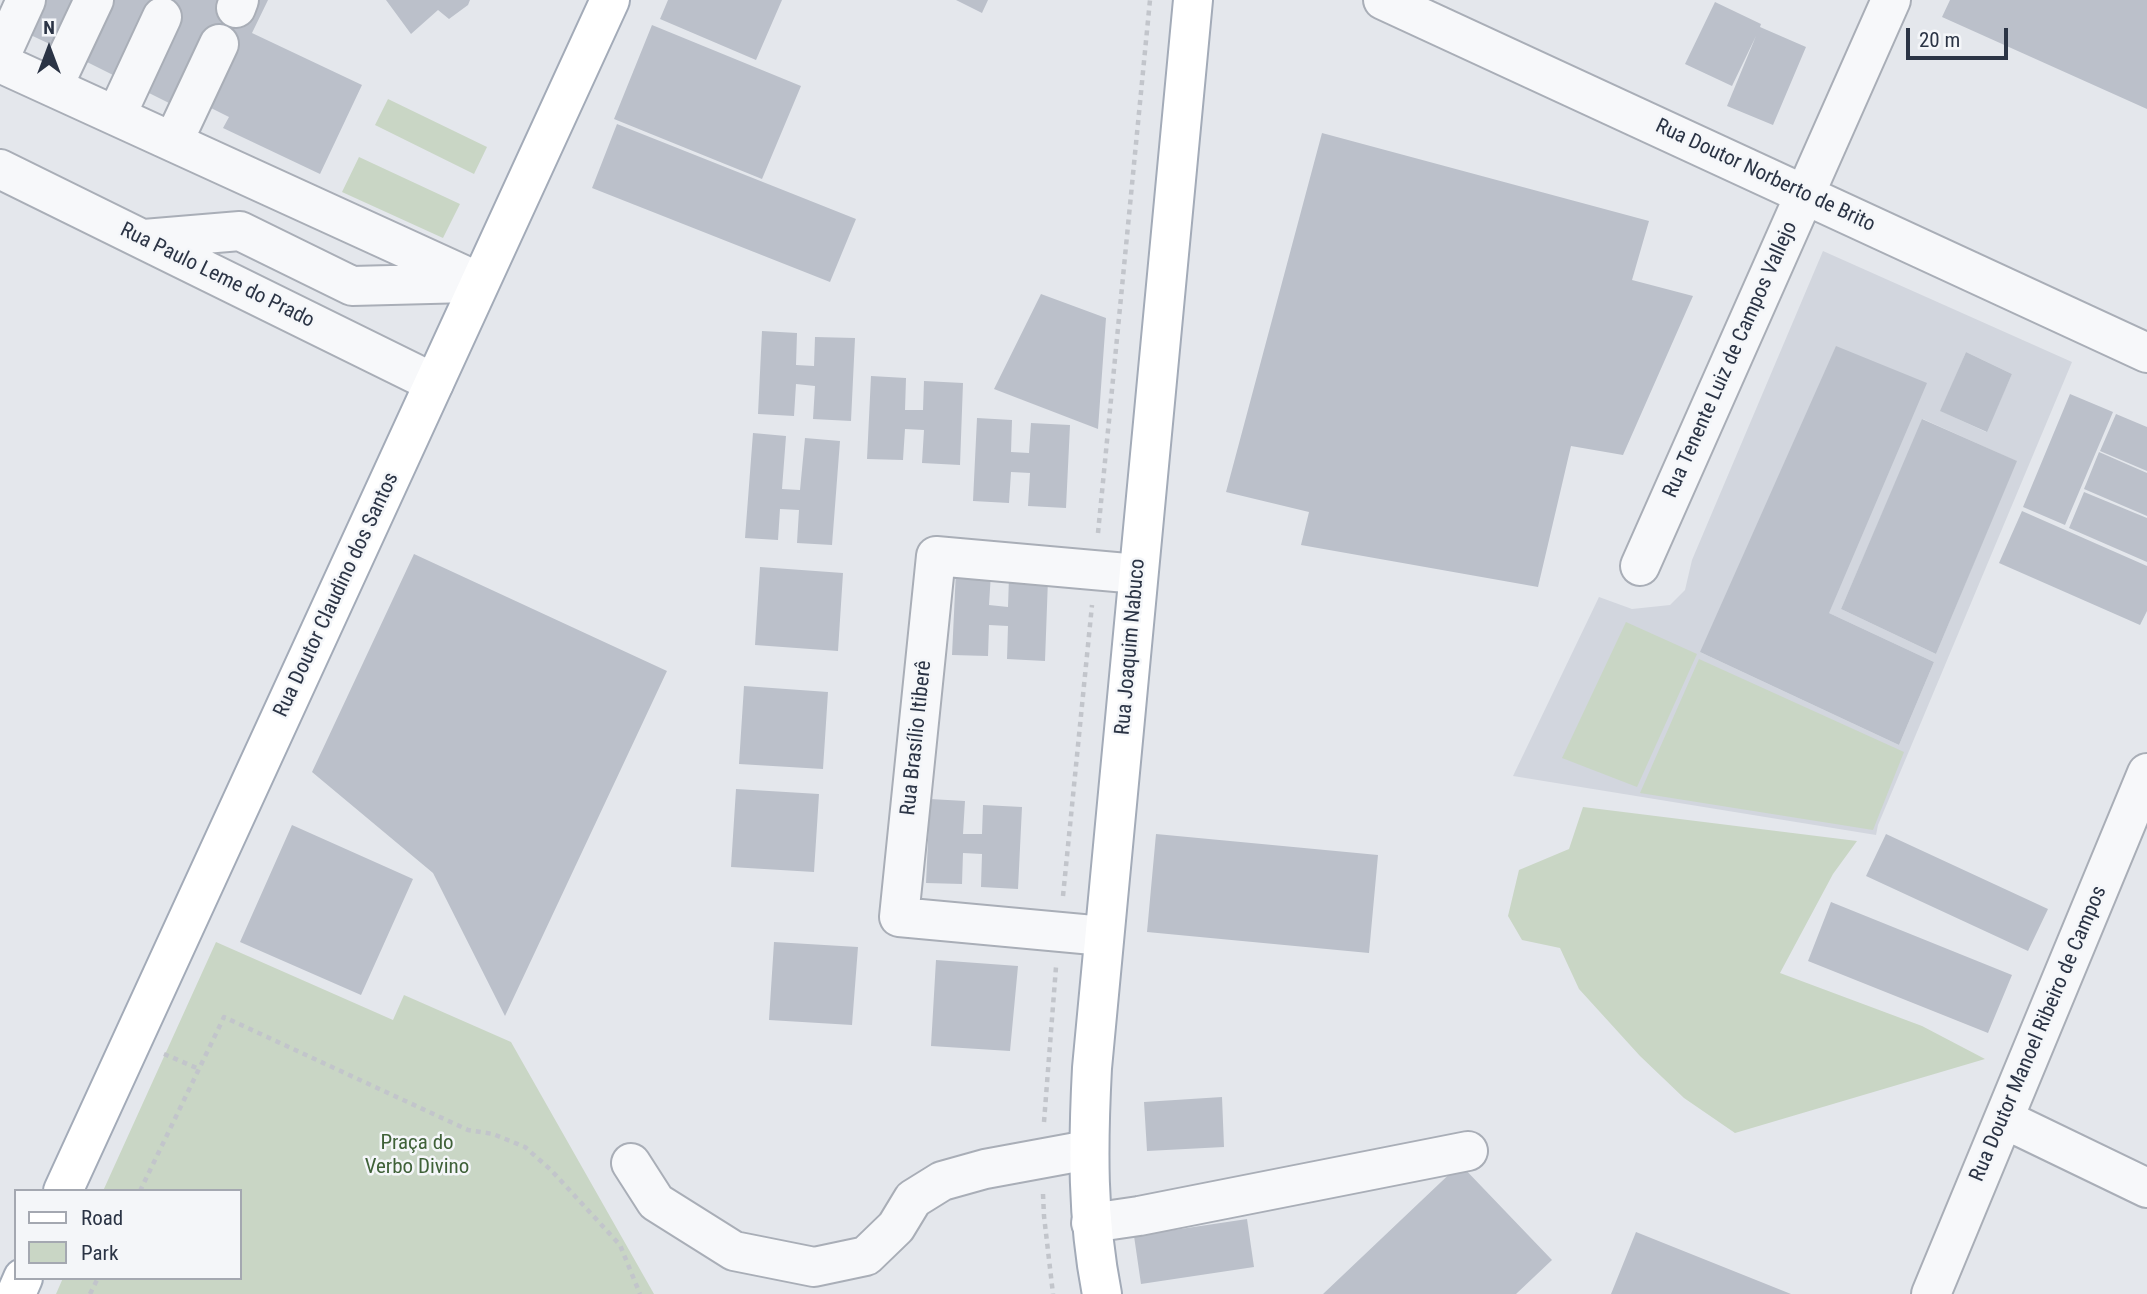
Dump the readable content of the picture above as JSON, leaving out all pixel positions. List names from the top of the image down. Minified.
{"streets":{"main road":["Rua Doutor Claudino dos Santos","Rua Joaquim Nabuco"],"street":["Rua Doutor Norberto de Brito","Rua Paulo Leme do Prado","Rua Tenente Luiz de Campos Vallejo","Rua Brasílio Itiberê","Rua Doutor Manoel Ribeiro de Campos"]},"crossings":[["Rua Doutor Norberto de Brito","Rua Tenente Luiz de Campos Vallejo"],["Rua Paulo Leme do Prado","Rua Doutor Claudino dos Santos"],["Rua Joaquim Nabuco","Rua Brasílio Itiberê"]],"parks":["Praça do Verbo Divino"],"legend":["Road","Park"],"scale_bar":"20 m","north":"top"}
